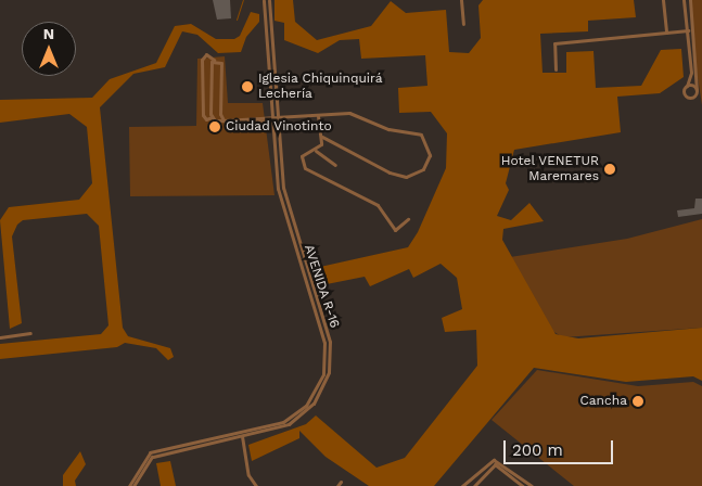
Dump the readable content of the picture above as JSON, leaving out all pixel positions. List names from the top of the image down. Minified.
{"streets":{"street":["AVENIDA R-16"]},"places":["Iglesia Chiquinquirá Lechería","Ciudad Vinotinto","Hotel VENETUR Maremares","Cancha"],"scale_bar":"200 m","north":"top"}
